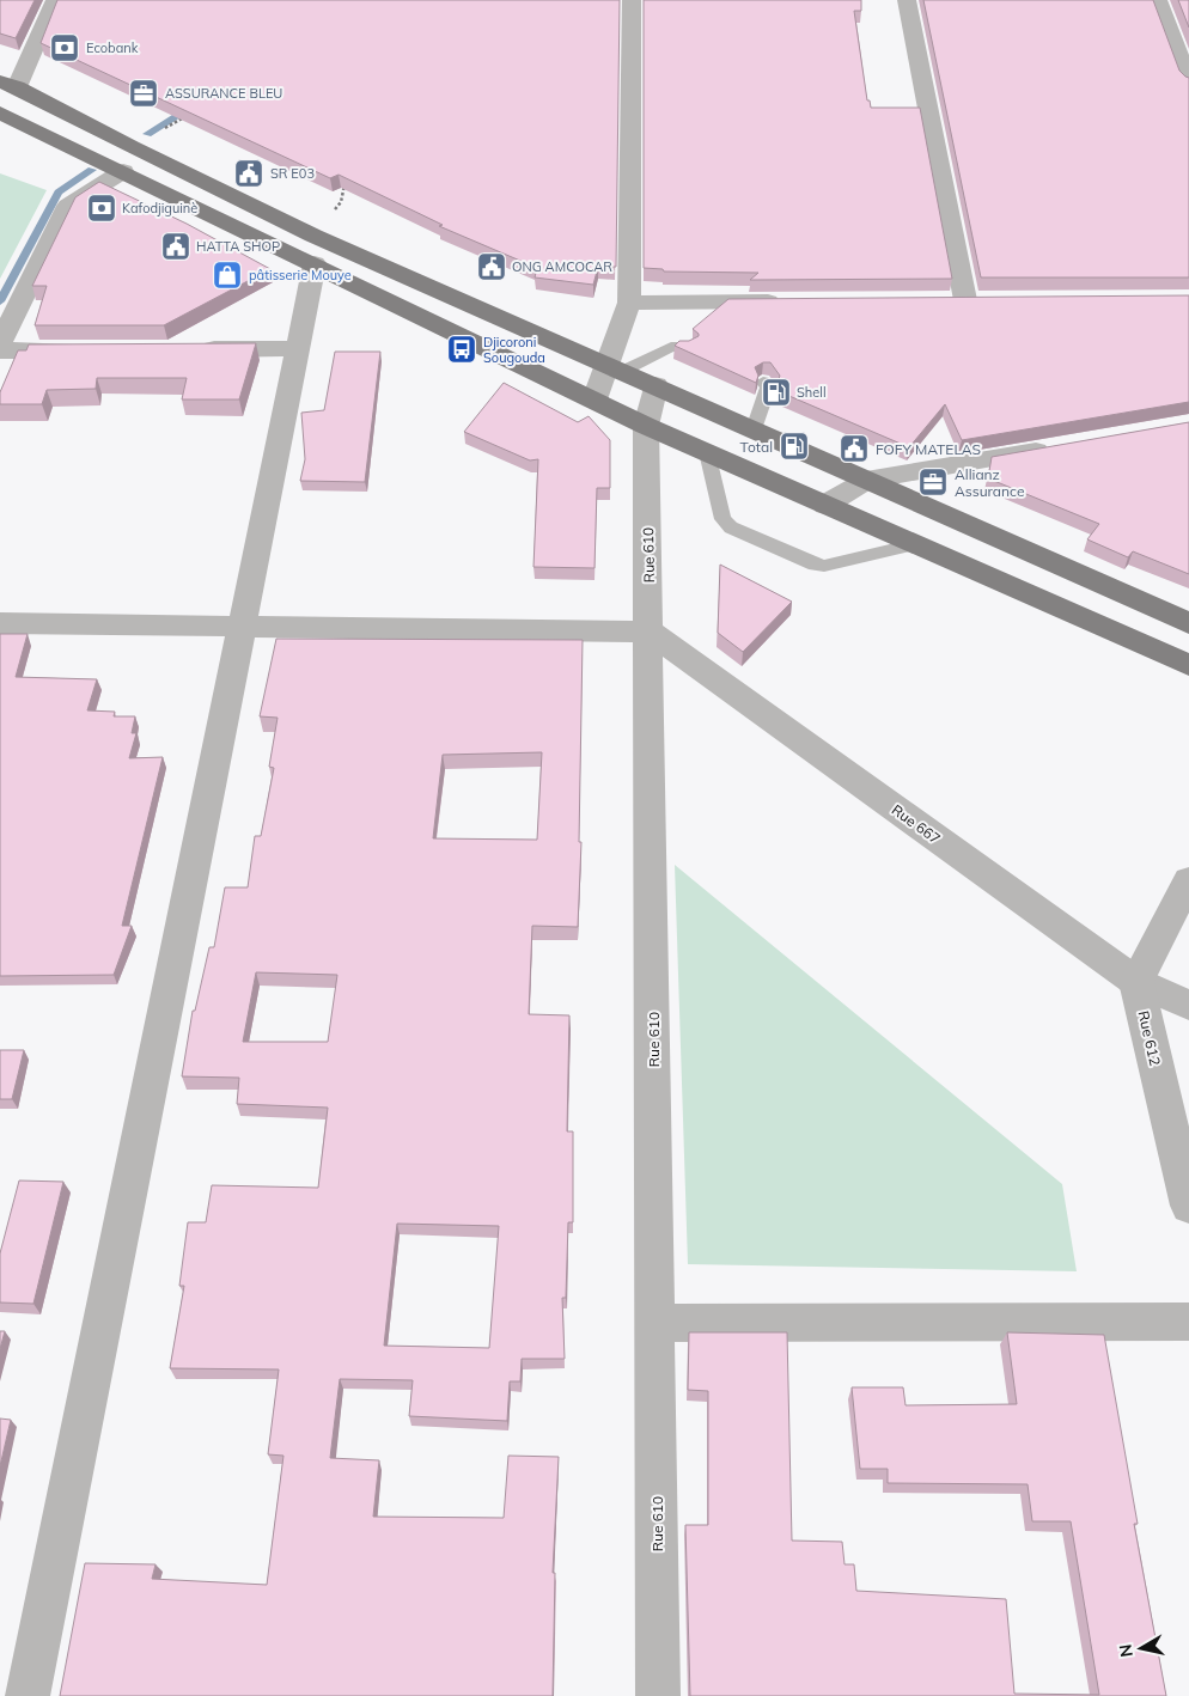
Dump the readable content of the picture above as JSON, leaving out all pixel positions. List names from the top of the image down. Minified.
{"streets":{"street":["Rue 610","Rue 667","Rue 612"]},"crossings":[["Rue 610","Rue 667"],["Rue 667","Rue 612"]],"places":{"bank":["Ecobank","Kafodjiguinè"],"office":["ASSURANCE BLEU","Allianz Assurance"],"public building":["SR E03","HATTA SHOP","ONG AMCOCAR","FOFY MATELAS"],"shop":["pâtisserie Mouye"],"bus stop":["Djicoroni Sougouda"],"fuel station":["Shell","Total"]},"north":"left"}
